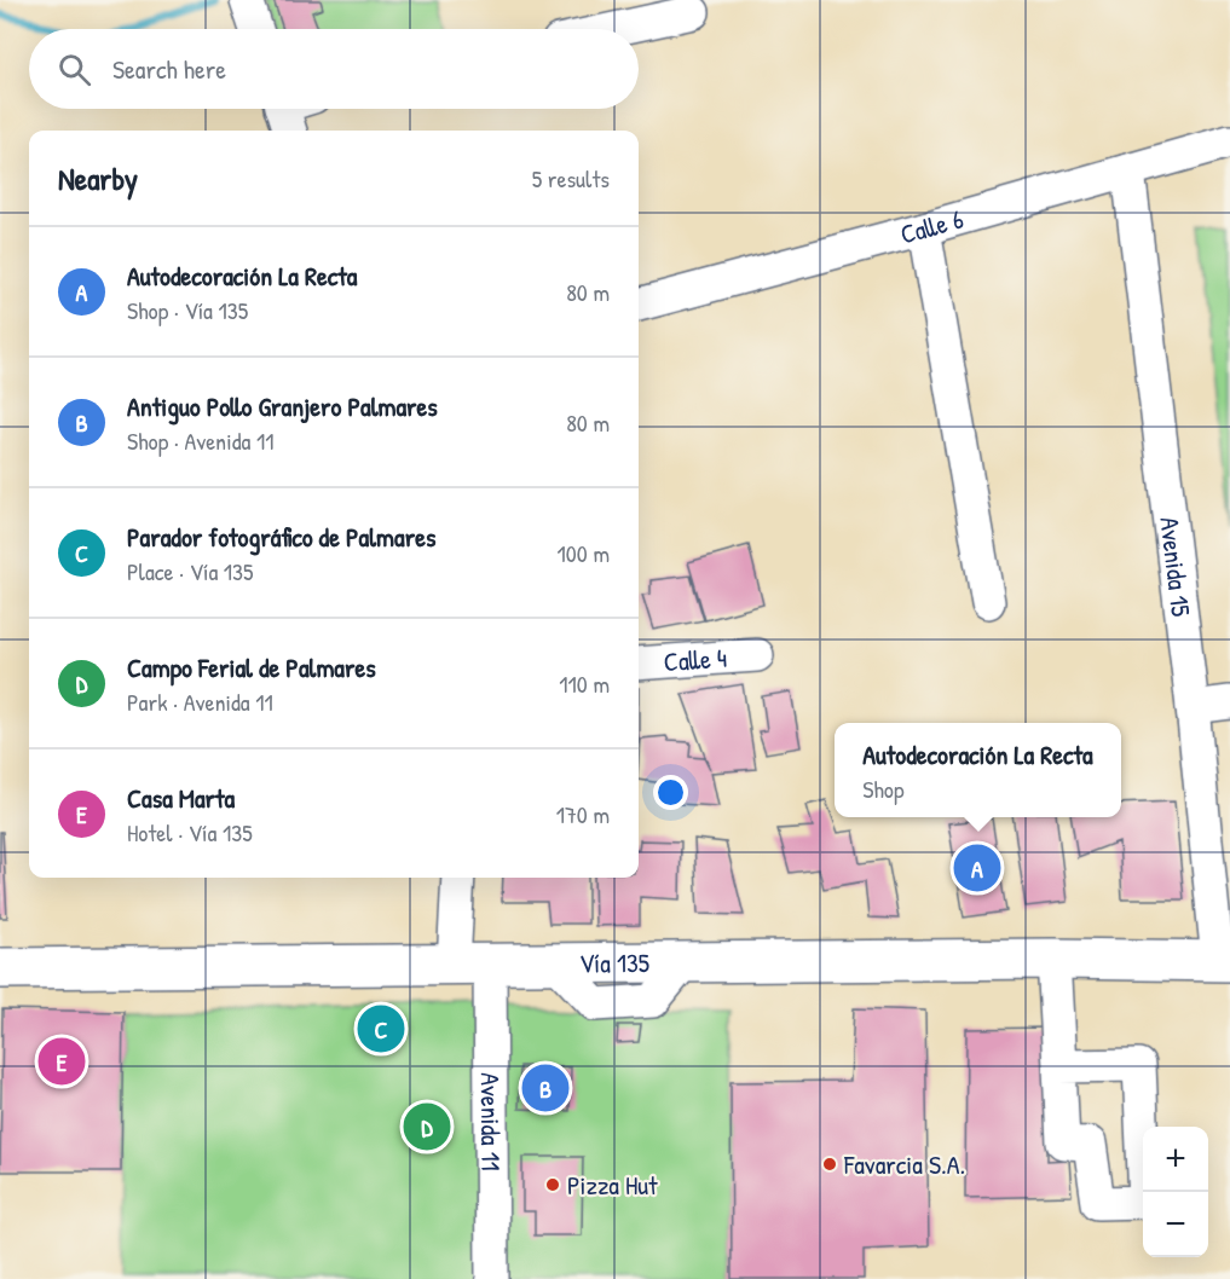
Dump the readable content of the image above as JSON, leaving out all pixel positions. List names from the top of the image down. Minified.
{"streets":{"main road":["Vía 135"],"street":["Calle 6","Avenida 15","Calle 4","Avenida 11"]},"crossings":[["Calle 6","Avenida 15"],["Avenida 15","Vía 135"],["Vía 135","Avenida 11"]],"places":["Favarcia S.A.","Pizza Hut"],"page":{"search":"Search here","heading":["Nearby","5 results"],"list":[{"mark":"A","name":"Autodecoración La Recta","note":"Shop · Vía 135","value":"80 m"},{"mark":"B","name":"Antiguo Pollo Granjero Palmares","note":"Shop · Avenida 11","value":"80 m"},{"mark":"C","name":"Parador fotográfico de Palmares","note":"Place · Vía 135","value":"100 m"},{"mark":"D","name":"Campo Ferial de Palmares","note":"Park · Avenida 11","value":"110 m"},{"mark":"E","name":"Casa Marta","note":"Hotel · Vía 135","value":"170 m"}],"popup":["Autodecoración La Recta","Shop"],"pins":["A","C","E","B","D"],"map_buttons":["+","−"]}}
